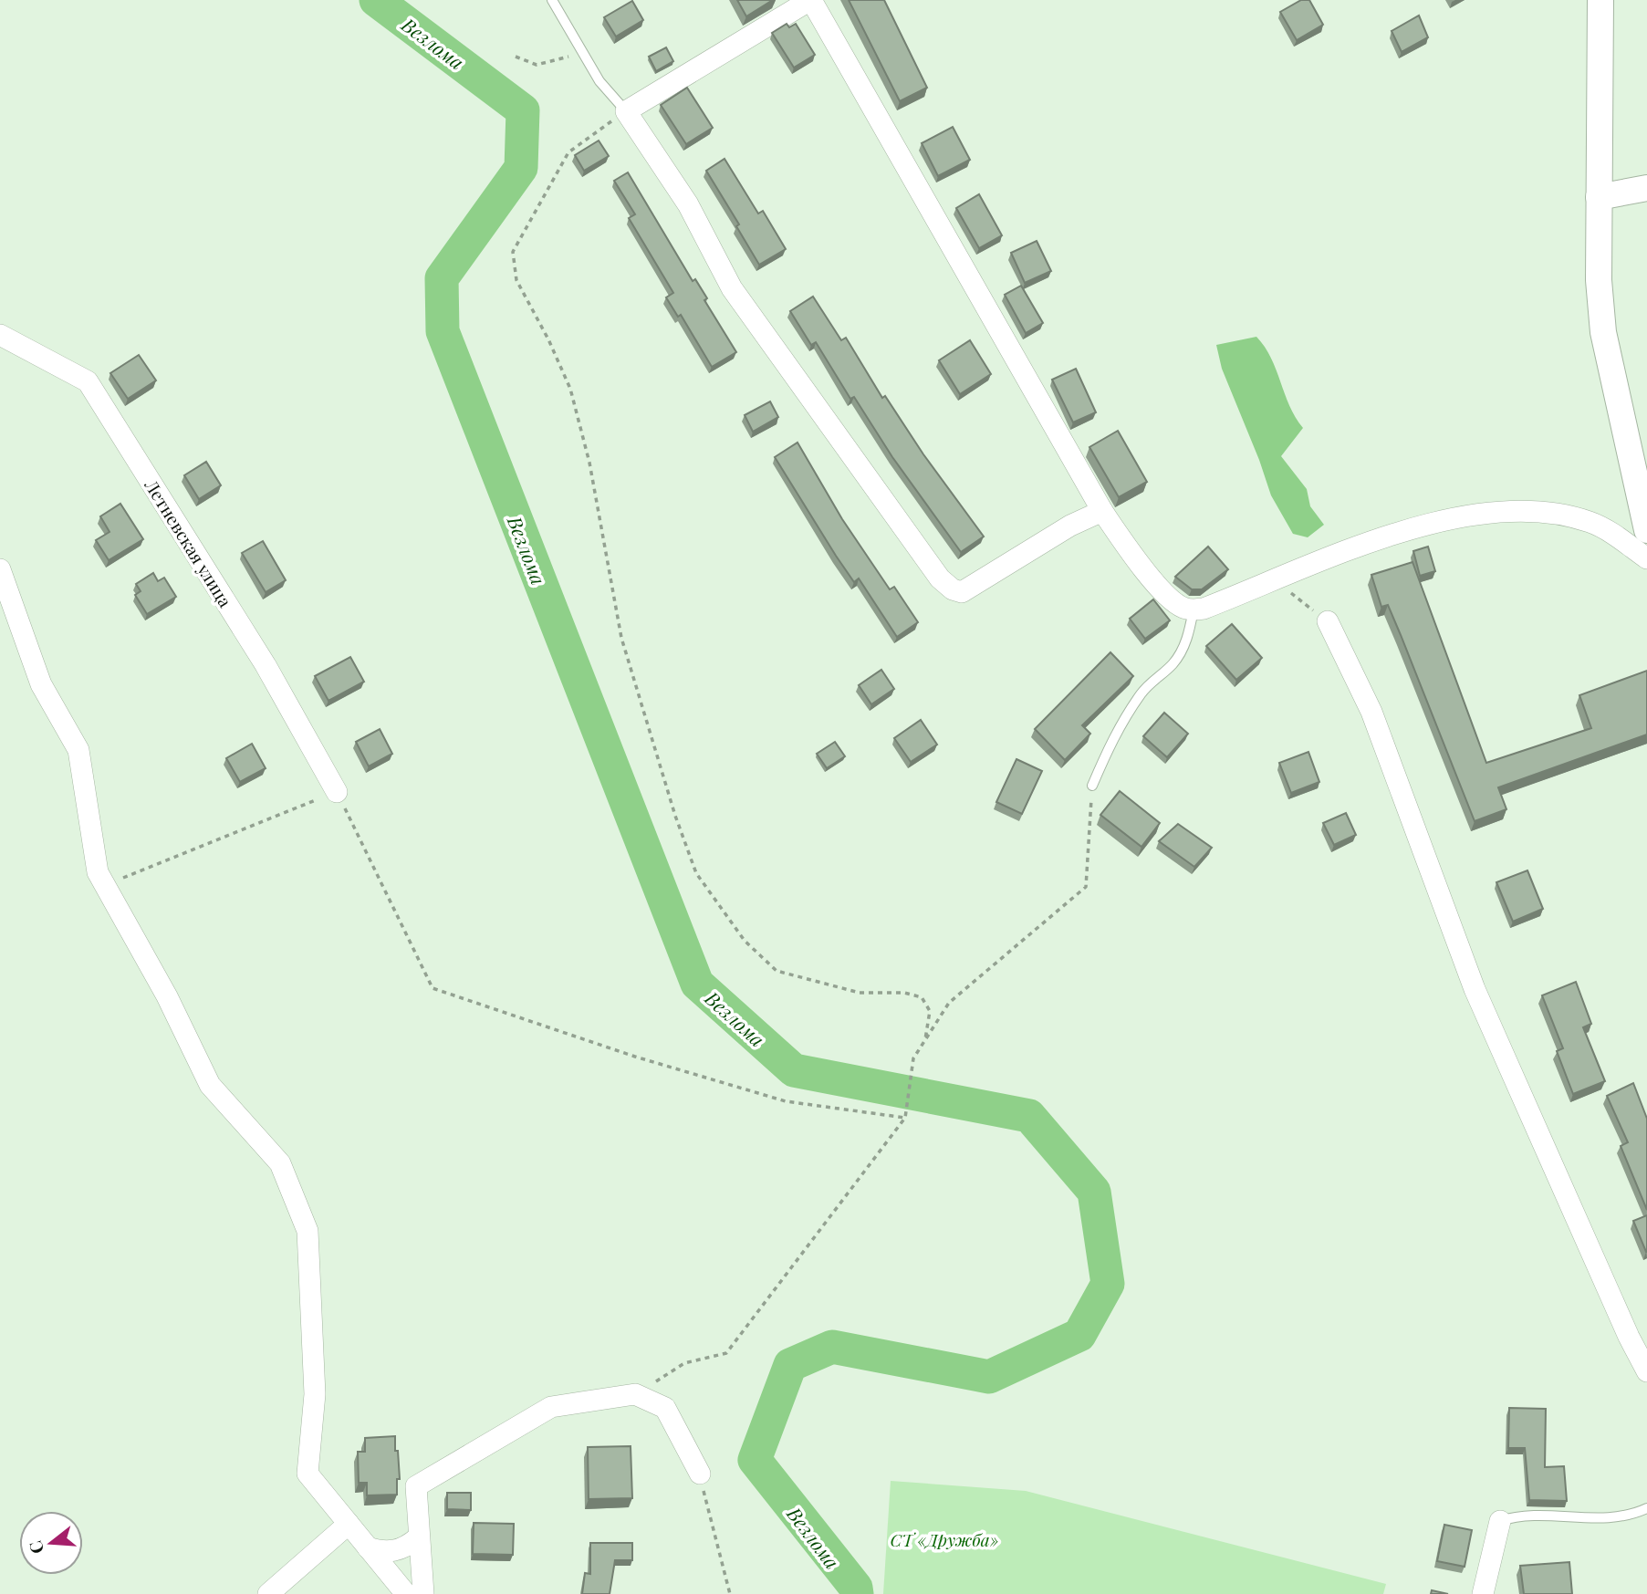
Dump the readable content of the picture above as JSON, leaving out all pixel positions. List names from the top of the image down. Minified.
{"streets":{"street":["Летневская улица"]},"water":["Везлома"],"parks":["СТ «Дружба»"],"north":"left"}
